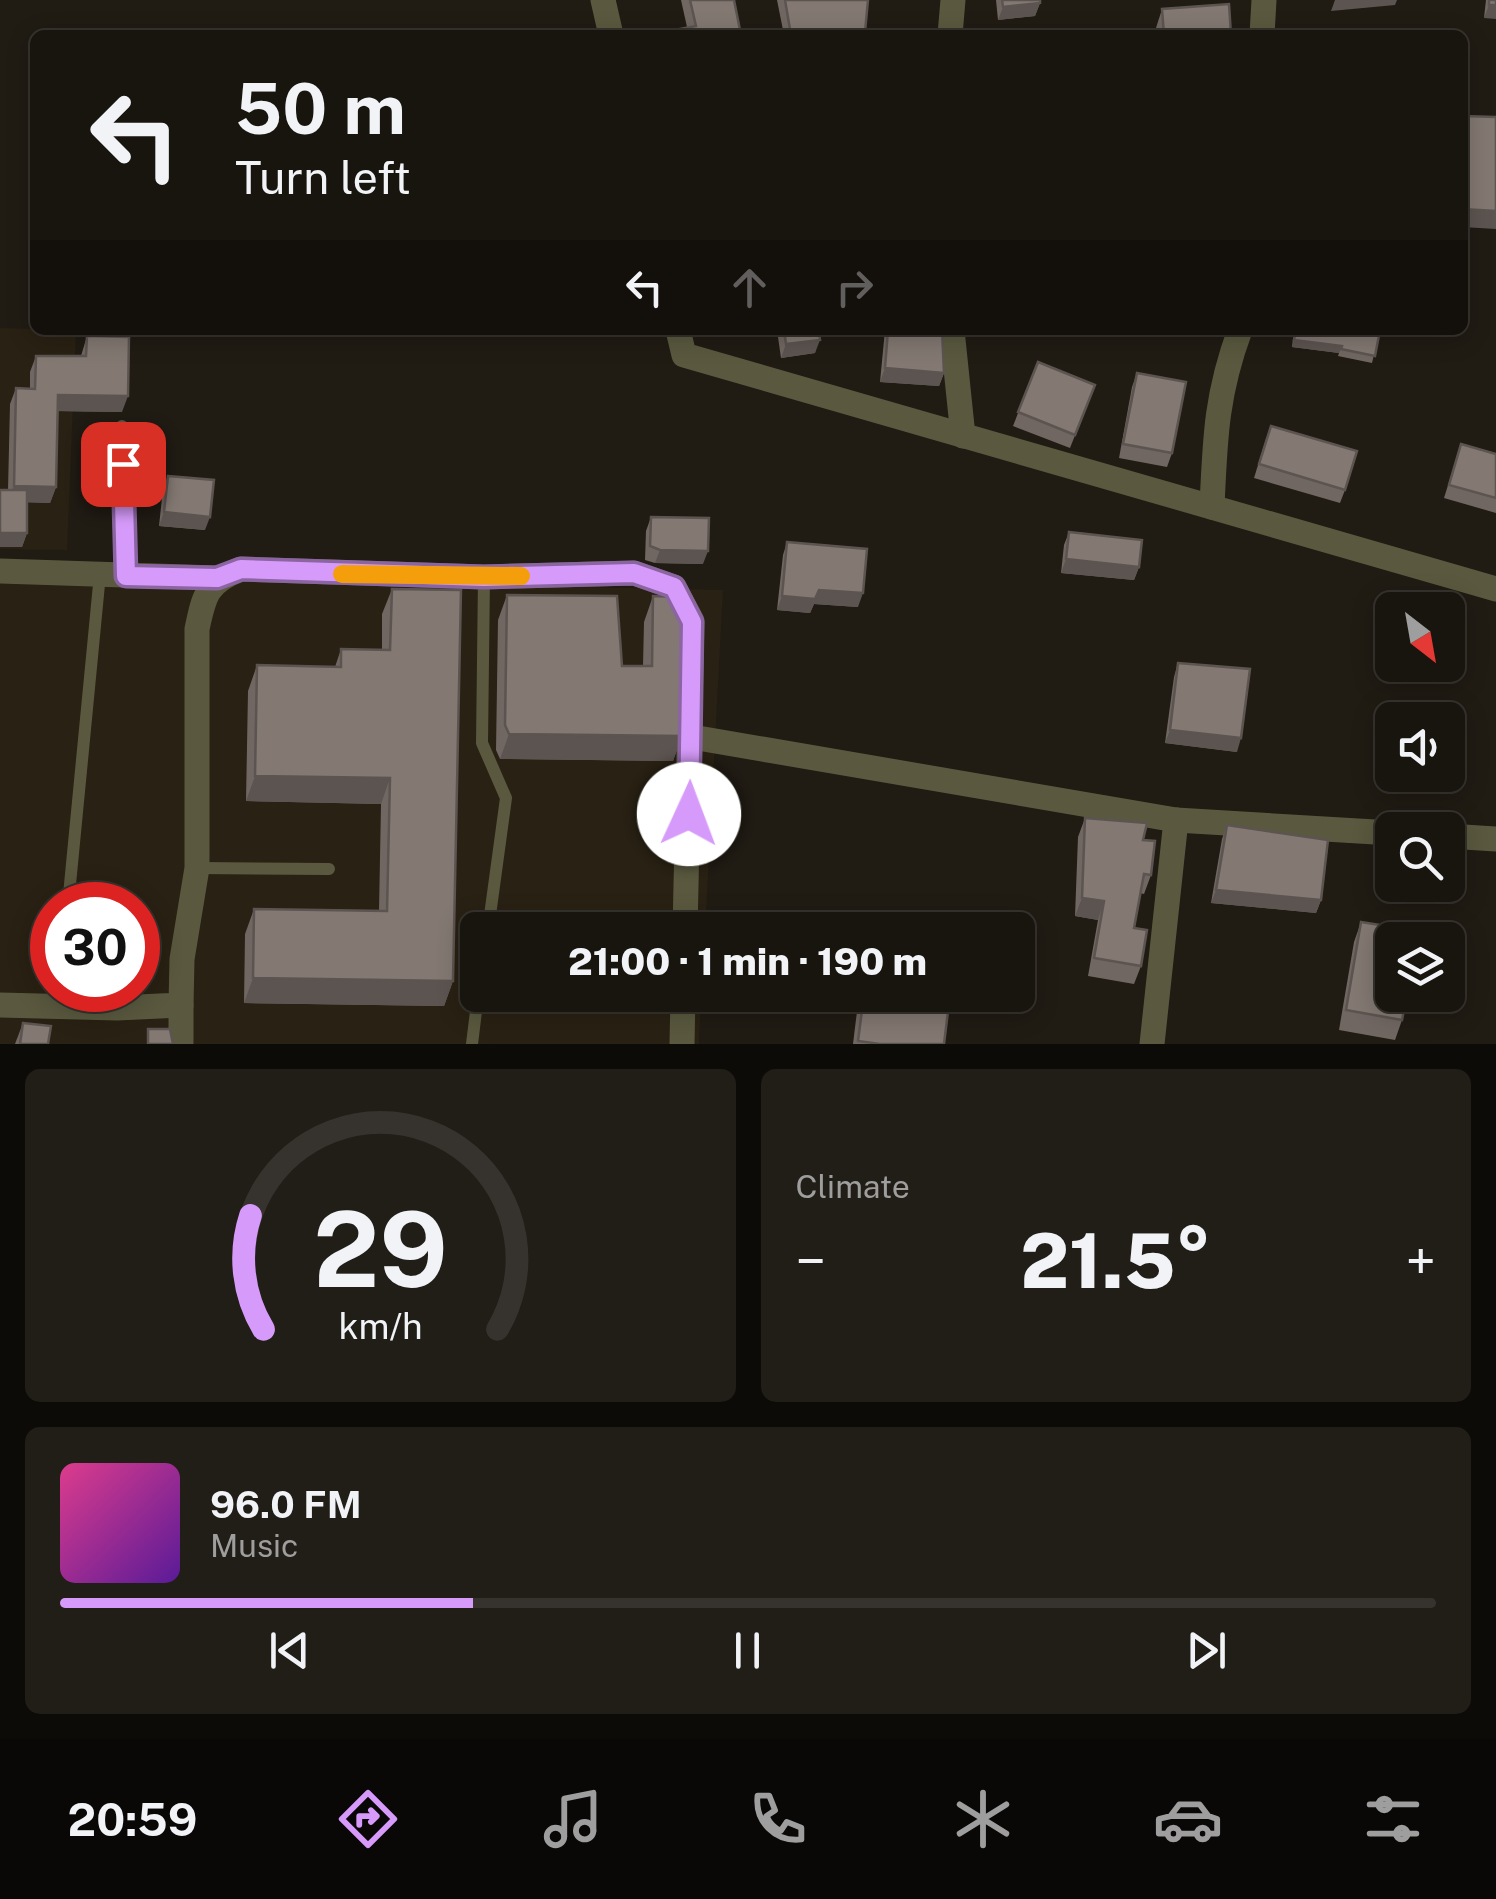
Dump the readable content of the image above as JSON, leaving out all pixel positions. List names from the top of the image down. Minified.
{"north":"bottom right","page":{"turn":["50 m","Turn left"],"limit":"30","trip":"21:00 · 1 min · 190 m","tile":"Climate","heat":["−","21.5°","+"],"song":["96.0 FM","Music"],"tabs":"20:59","gauge":["29","km/h"]}}
